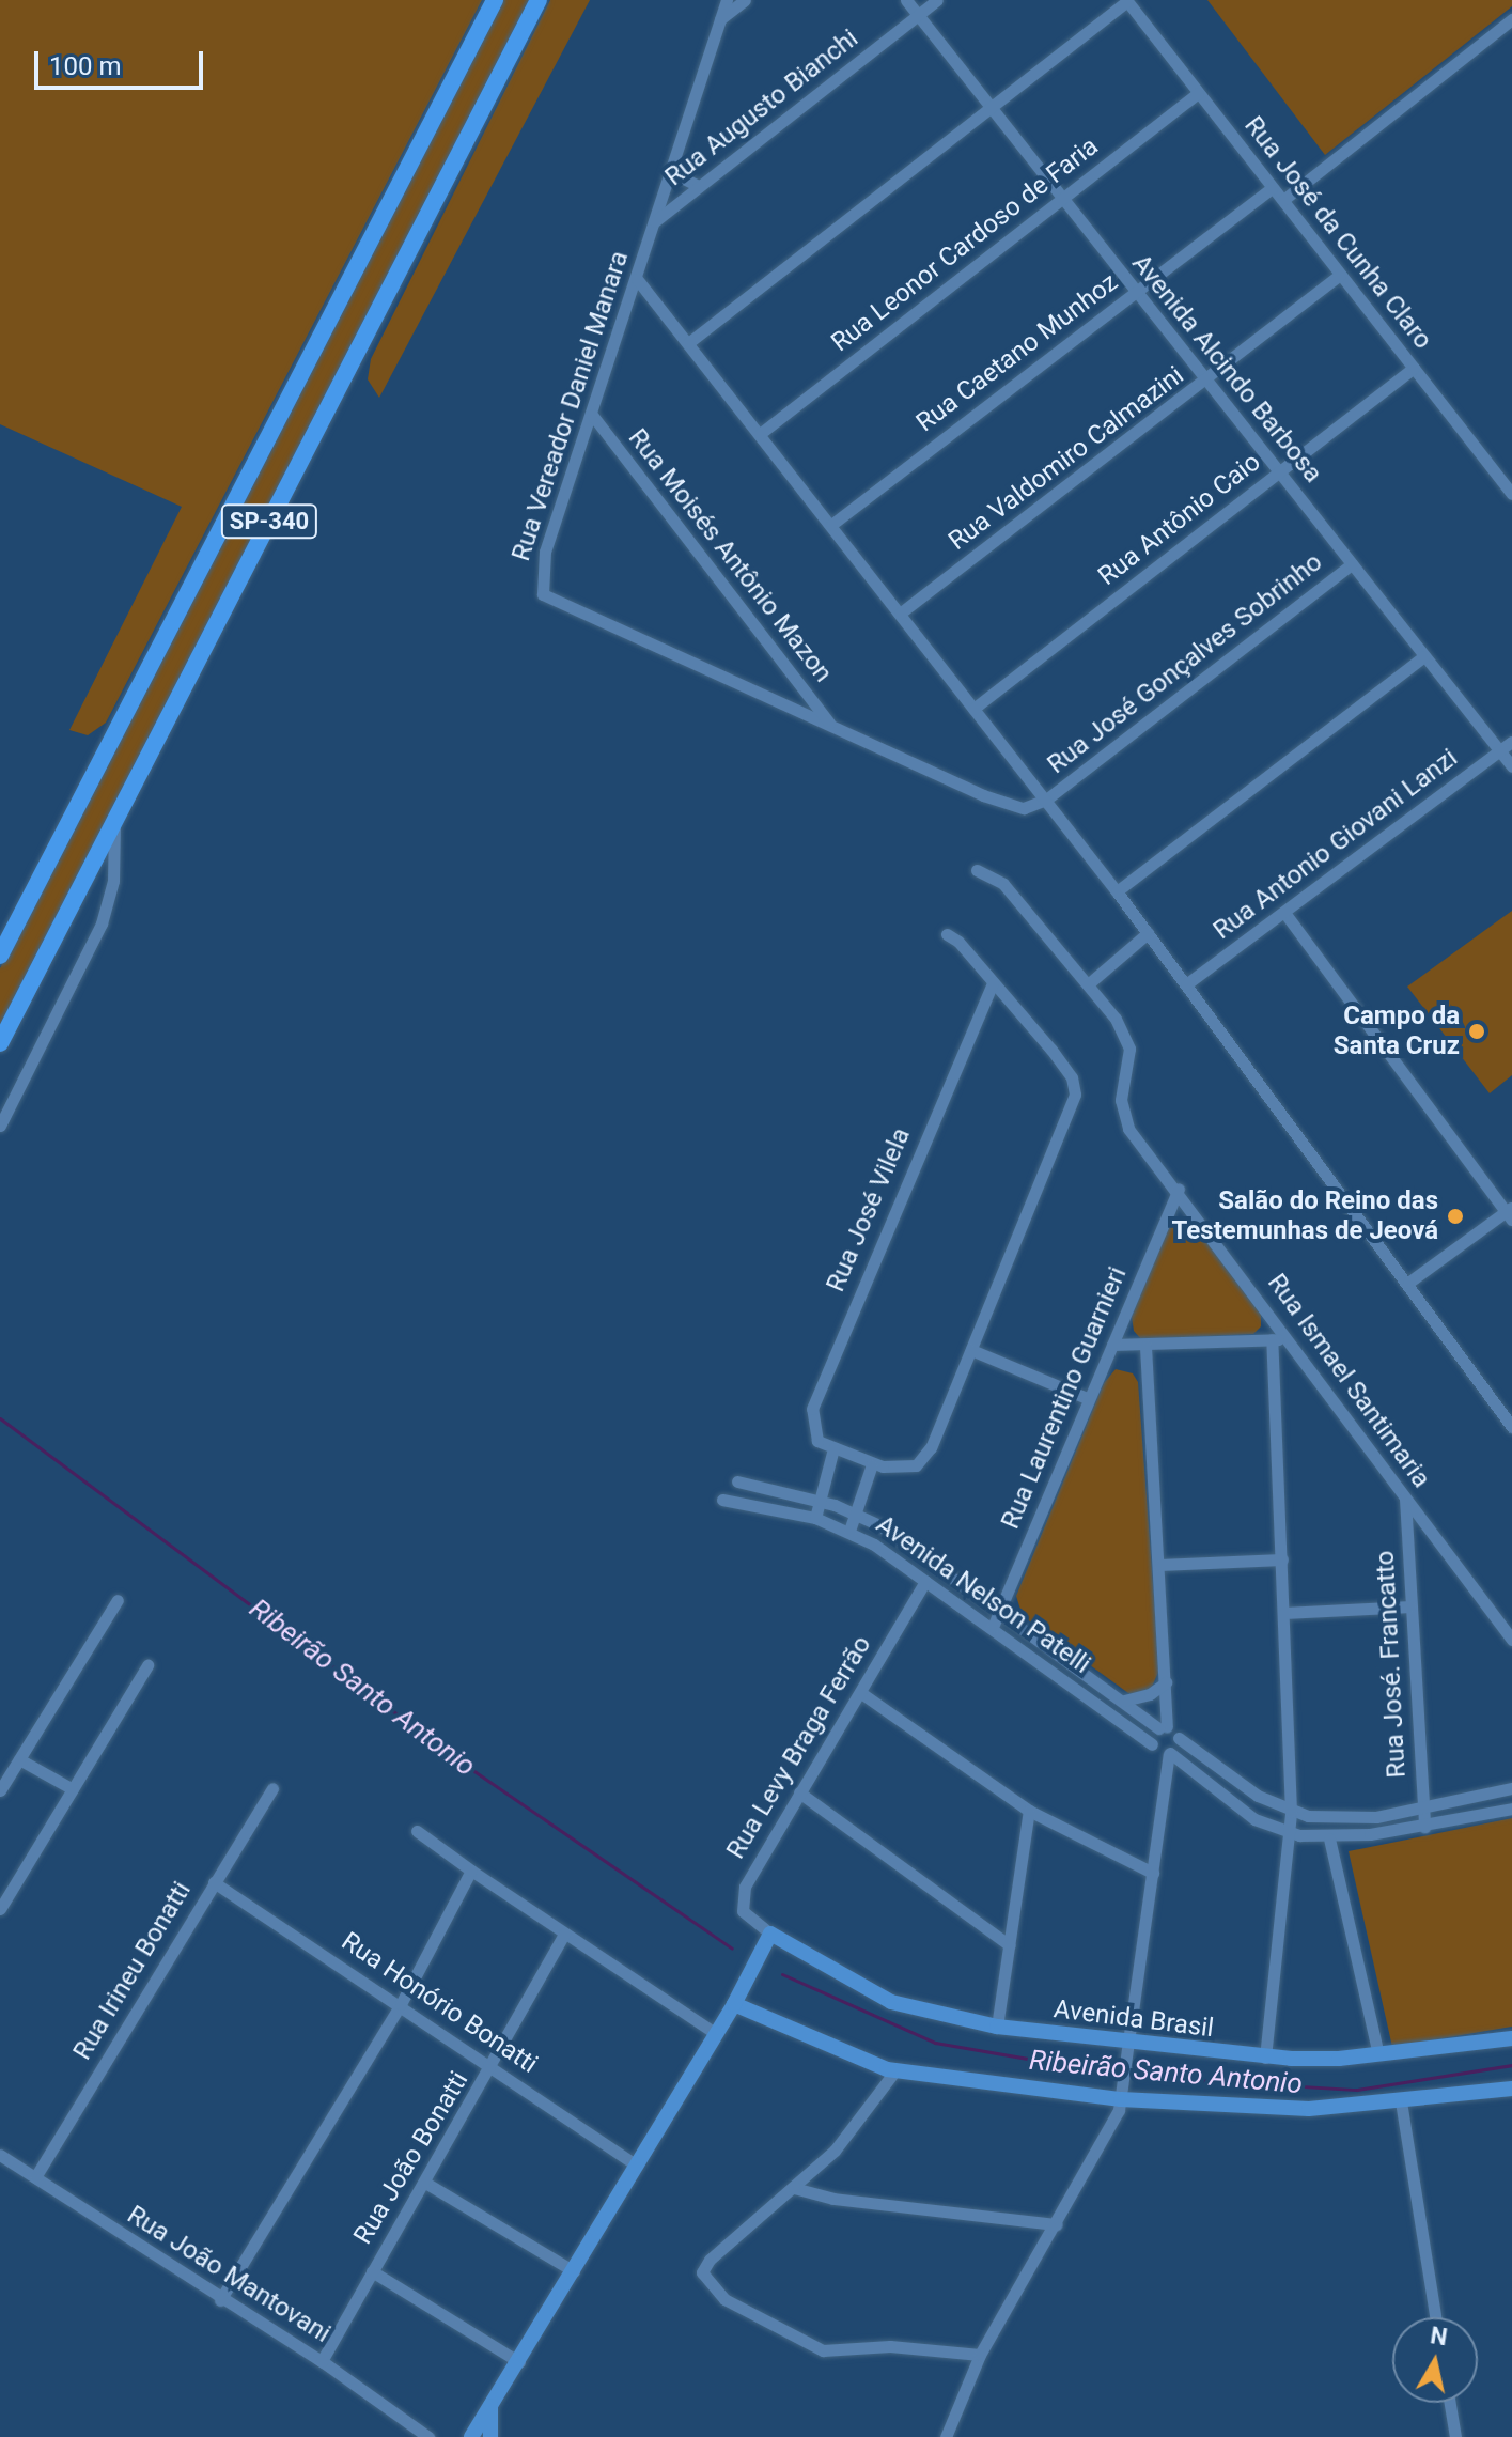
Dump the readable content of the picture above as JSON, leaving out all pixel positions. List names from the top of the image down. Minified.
{"streets":{"highway":["SP-340"],"main road":["Avenida Brasil"],"street":["Rua Augusto Bianchi","Rua José da Cunha Claro","Rua Leonor Cardoso de Faria","Rua Caetano Munhoz","Avenida Alcindo Barbosa","Rua Vereador Daniel Manara","Rua Valdomiro Calmazini","Rua Antônio Caio","Rua Moisés Antônio Mazon","Rua José Gonçalves Sobrinho","Rua Antonio Giovani Lanzi","Rua José Vilela","Rua Ismael Santimaria","Rua Laurentino Guarnieri","Avenida Nelson Patelli","Rua José. Francatto","Rua Levy Braga Ferrão","Rua Irineu Bonatti","Rua Honório Bonatti","Rua João Bonatti","Rua João Mantovani"]},"crossings":[["Rua Augusto Bianchi","Avenida Alcindo Barbosa"],["Rua Augusto Bianchi","Rua Vereador Daniel Manara"],["Rua José da Cunha Claro","Rua Leonor Cardoso de Faria"],["Rua José da Cunha Claro","Rua Caetano Munhoz"],["Rua José da Cunha Claro","Rua Valdomiro Calmazini"],["Rua José da Cunha Claro","Rua Antônio Caio"],["Rua Leonor Cardoso de Faria","Avenida Alcindo Barbosa"],["Rua Caetano Munhoz","Avenida Alcindo Barbosa"],["Avenida Alcindo Barbosa","Rua Valdomiro Calmazini"],["Avenida Alcindo Barbosa","Rua Antônio Caio"],["Avenida Alcindo Barbosa","Rua José Gonçalves Sobrinho"],["Avenida Alcindo Barbosa","Rua Antonio Giovani Lanzi"],["Rua Vereador Daniel Manara","Rua Moisés Antônio Mazon"],["Rua Vereador Daniel Manara","Rua José Gonçalves Sobrinho"],["Rua Ismael Santimaria","Rua Laurentino Guarnieri"],["Rua Ismael Santimaria","Rua José. Francatto"],["Rua Laurentino Guarnieri","Avenida Nelson Patelli"],["Avenida Nelson Patelli","Rua Levy Braga Ferrão"],["Rua Levy Braga Ferrão","Avenida Brasil"],["Rua Irineu Bonatti","Rua Honório Bonatti"],["Rua Irineu Bonatti","Rua João Mantovani"],["Rua Honório Bonatti","Rua João Bonatti"],["Rua João Bonatti","Rua João Mantovani"]],"water":["Ribeirão Santo Antonio"],"places":["Campo da Santa Cruz","Salão do Reino das Testemunhas de Jeová"],"scale_bar":"100 m","north":"top"}
